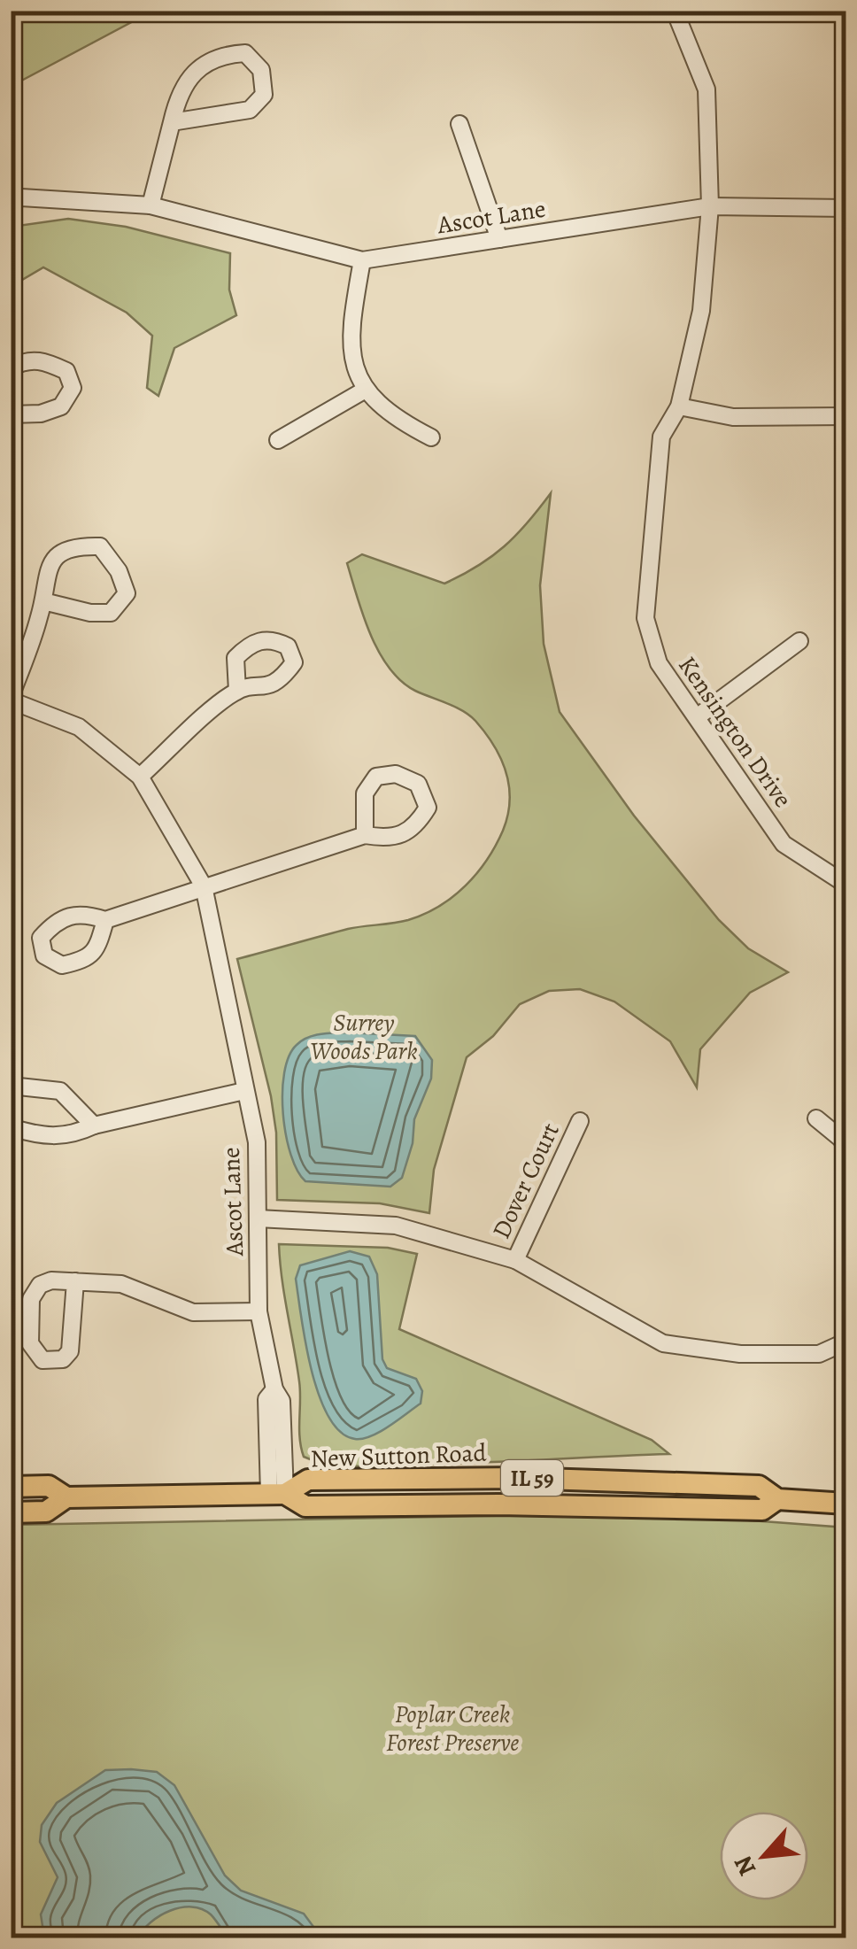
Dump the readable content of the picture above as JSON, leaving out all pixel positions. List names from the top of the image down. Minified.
{"streets":{"main road":["New Sutton Road","IL 59"],"street":["Ascot Lane","Kensington Drive","Dover Court"]},"crossings":[["Ascot Lane","Kensington Drive"],["Ascot Lane","New Sutton Road"]],"parks":["Surrey Woods Park","Poplar Creek Forest Preserve"],"north":"bottom left"}
